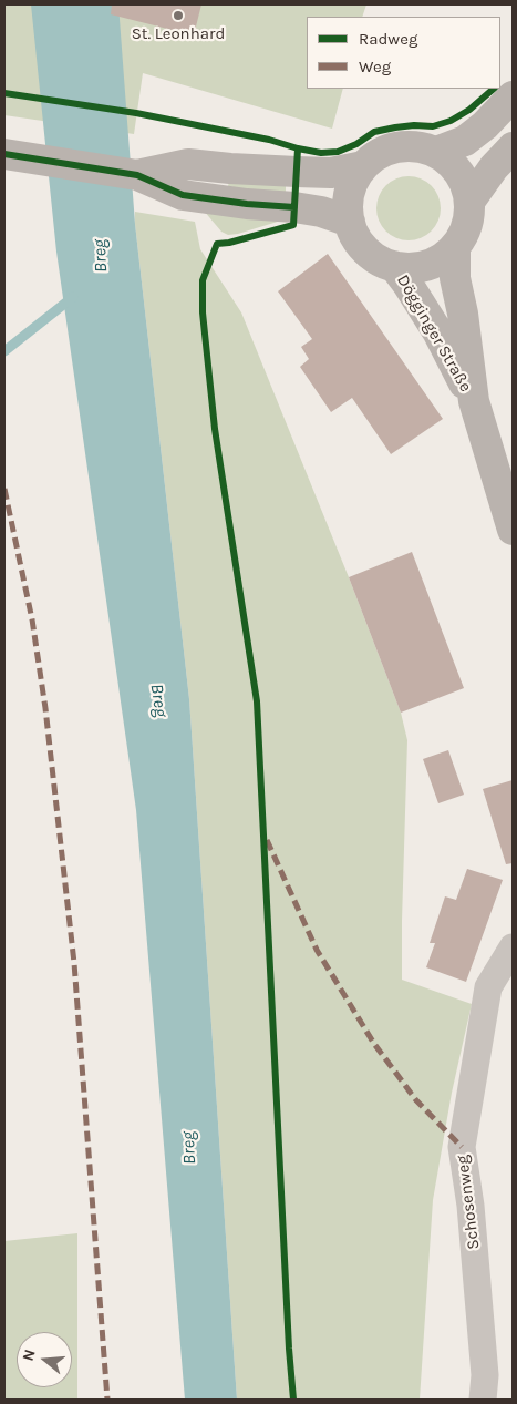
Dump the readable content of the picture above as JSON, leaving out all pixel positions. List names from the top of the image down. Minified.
{"streets":{"main road":["Dögginger Straße"],"street":["Schosenweg"]},"water":["Breg"],"places":["St. Leonhard"],"legend":["Radweg","Weg"],"north":"left"}
